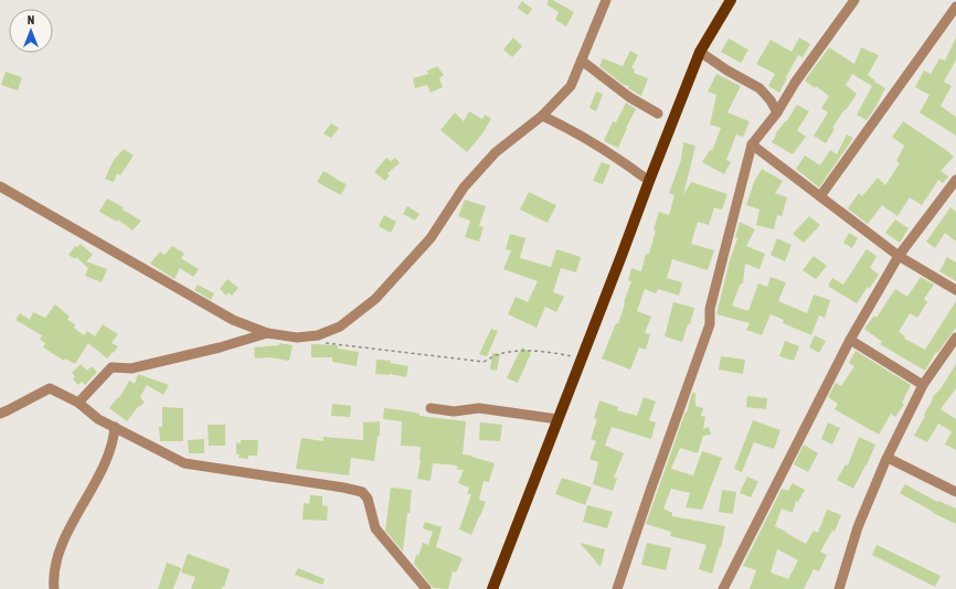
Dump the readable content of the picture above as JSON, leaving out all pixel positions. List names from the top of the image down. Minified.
{"north":"top"}
